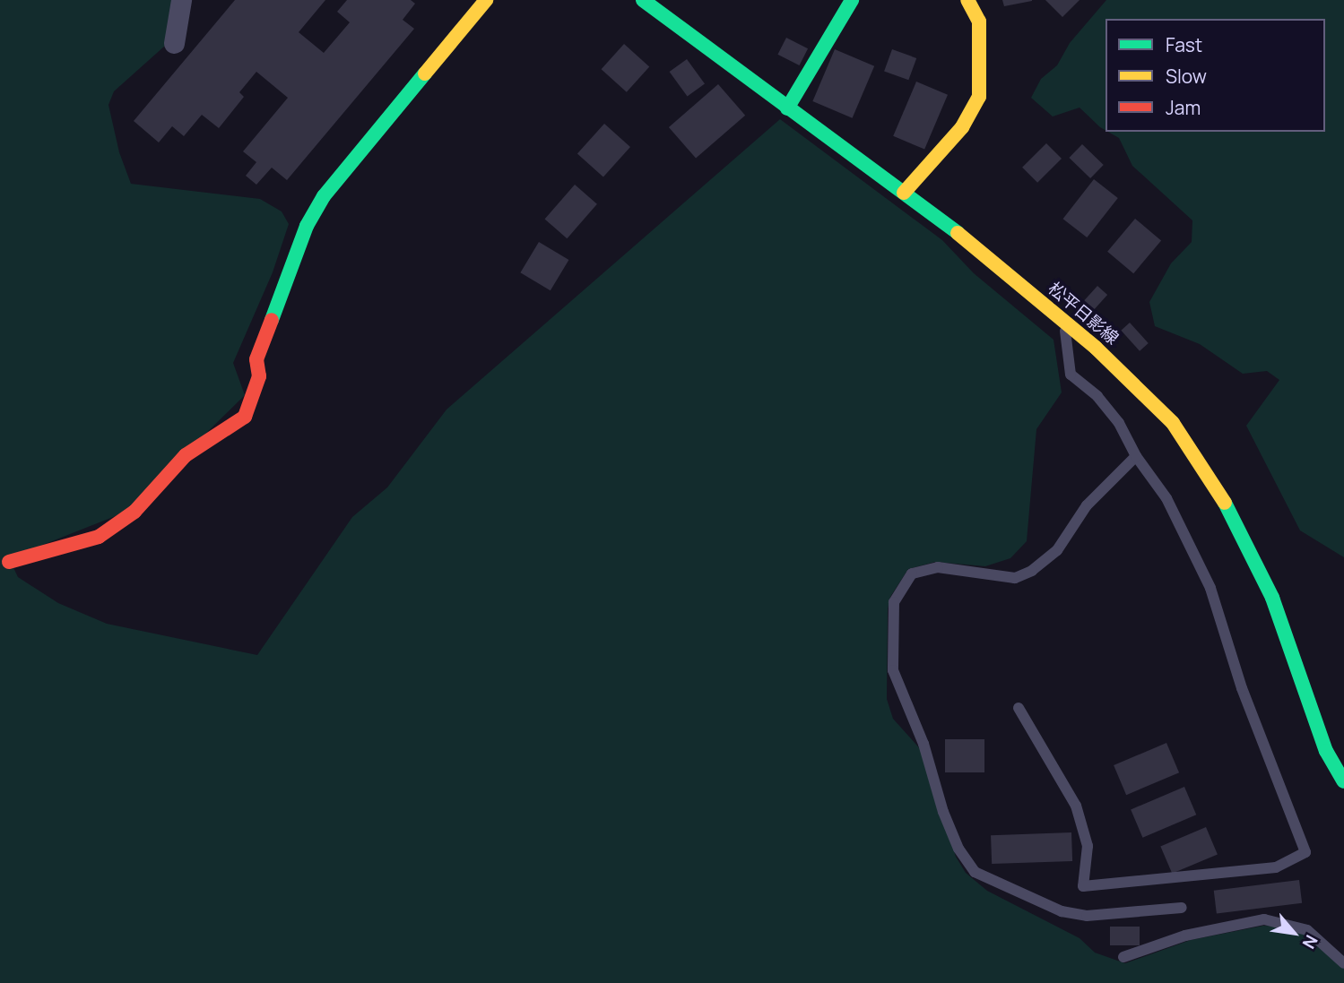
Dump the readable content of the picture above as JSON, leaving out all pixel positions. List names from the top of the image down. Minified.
{"streets":{"street":["松平日影線"]},"legend":["Fast","Slow","Jam"],"north":"bottom right"}
